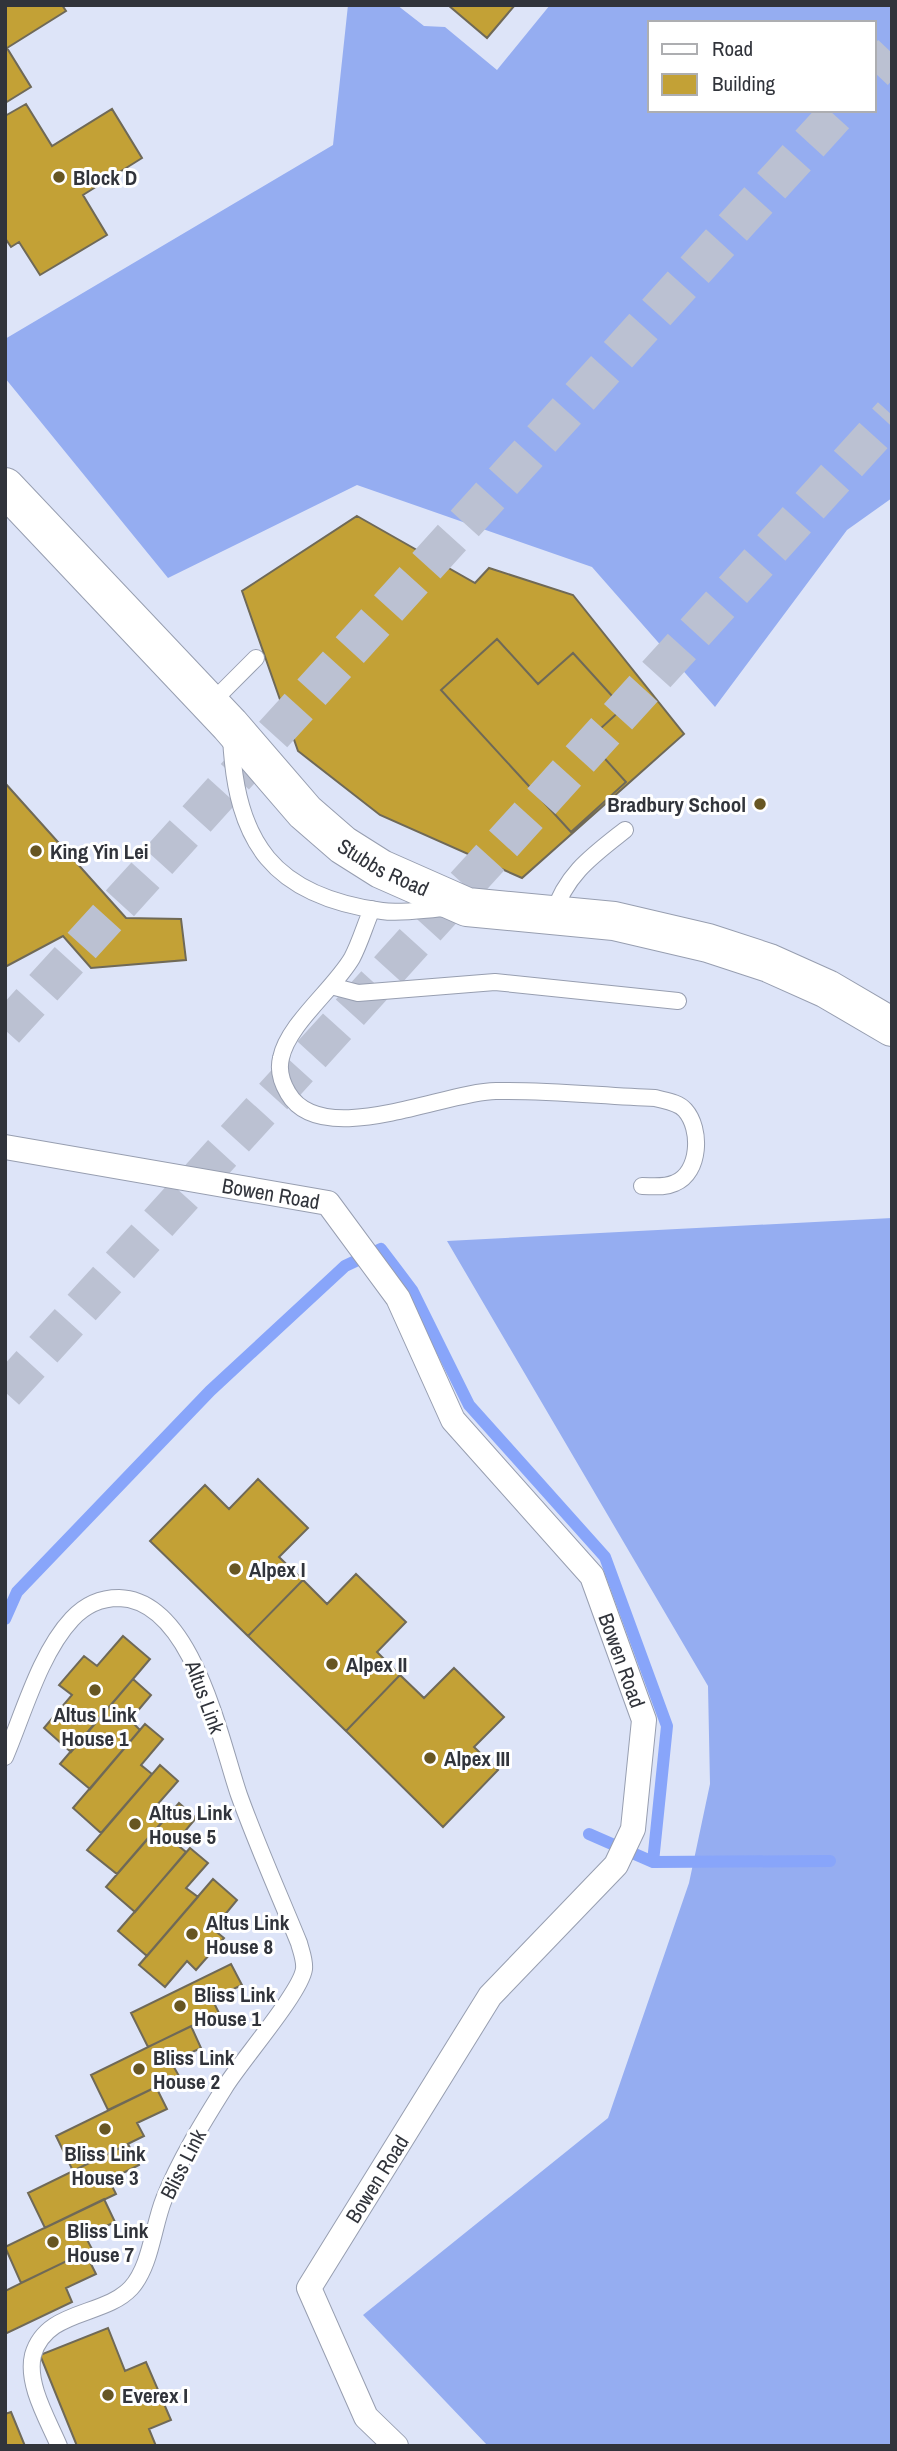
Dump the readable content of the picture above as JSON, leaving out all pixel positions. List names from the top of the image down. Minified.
{"streets":{"main road":["Stubbs Road"],"street":["Bowen Road"],"lane":["Altus Link","Bliss Link"]},"crossings":[["Altus Link","Bliss Link"]],"places":["Block D","Bradbury School","King Yin Lei","Alpex I","Alpex II","Altus Link House 1","Alpex III","Altus Link House 5","Altus Link House 8","Bliss Link House 1","Bliss Link House 2","Bliss Link House 3","Bliss Link House 7","Everex I"],"legend":["Road","Building"]}
